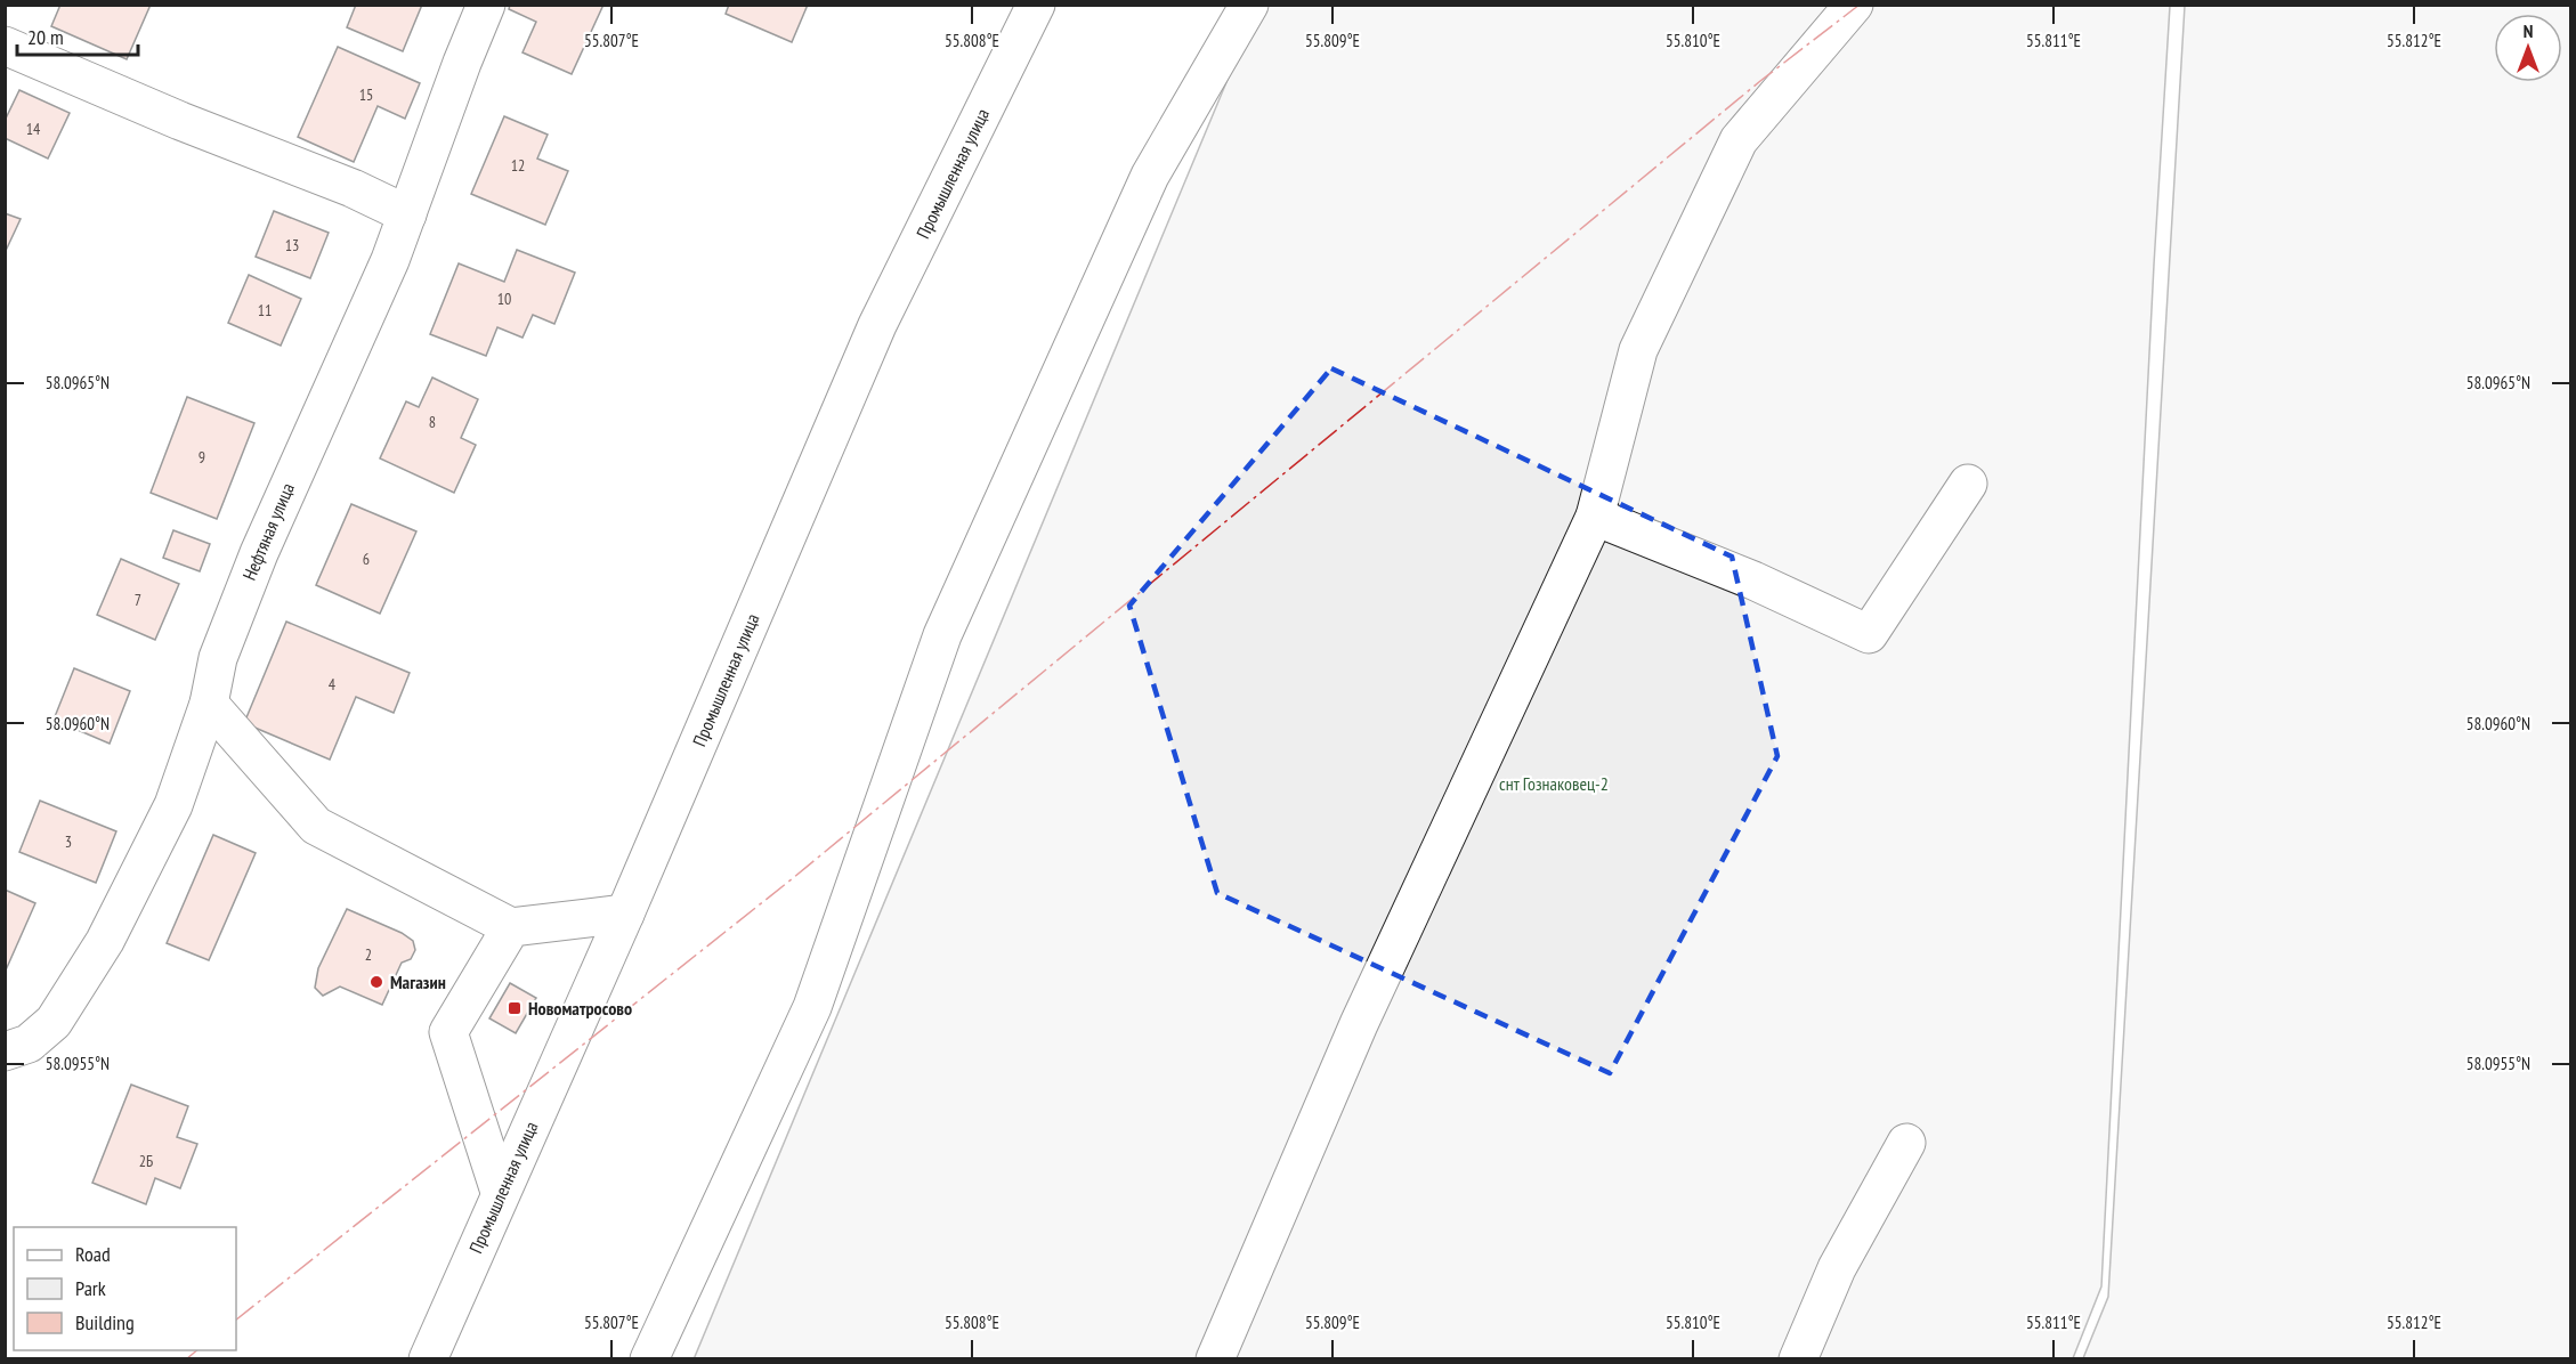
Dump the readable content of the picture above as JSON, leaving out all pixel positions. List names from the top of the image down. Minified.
{"streets":{"street":["Промышленная улица","Нефтяная улица"]},"parks":["снт Гознаковец-2"],"places":{"other":["Магазин"],"transit":["Новоматросово"]},"house_numbers":["15","14","12","13","10","11","8","9","6","7","4","3","2","2Б"],"legend":["Road","Park","Building"],"scale_bar":"20 m","north":"top","coordinates":["55.807°E","55.808°E","55.809°E","55.810°E","55.811°E","55.812°E","58.0965°N","58.0960°N","58.0955°N"]}
